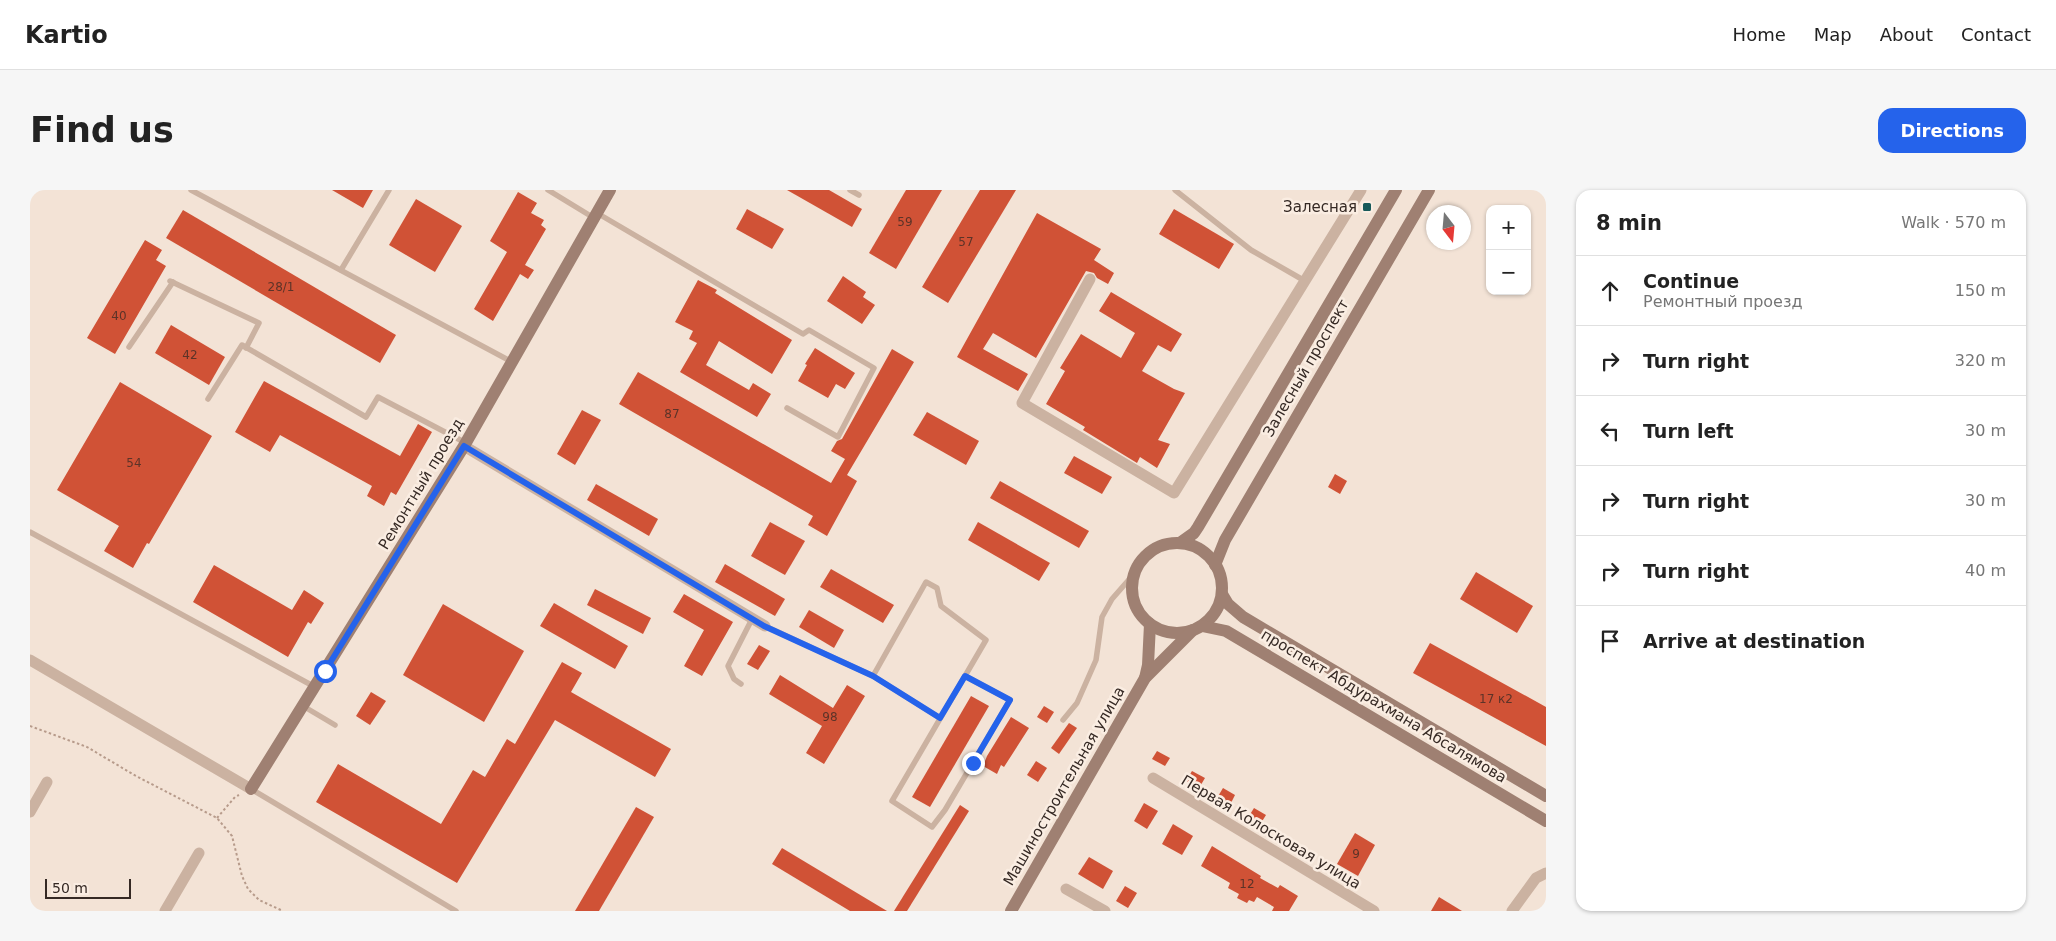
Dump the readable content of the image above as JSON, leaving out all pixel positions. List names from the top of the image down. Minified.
{"streets":{"street":["Залесный проспект","Ремонтный проезд","проспект Абдурахмана Абсалямова","Машиностроительная улица","Первая Колосковая улица"]},"crossings":[["Залесный проспект","проспект Абдурахмана Абсалямова"],["Залесный проспект","Машиностроительная улица"],["проспект Абдурахмана Абсалямова","Машиностроительная улица"]],"places":{"transit":["Залесная"]},"house_numbers":["59","57","28/1","40","42","87","54","17 к2","98","9","12"],"scale_bar":"50 m","north":"bottom","page":{"header":"Kartio","nav":["Home","Map","About","Contact"],"buttons":"Directions","title":"Find us","heading":["8 min","Walk · 570 m"],"map_buttons":["+","−"],"list":[["Continue","Ремонтный проезд","150 m"],["Turn right","320 m"],["Turn left","30 m"],["Turn right","30 m"],["Turn right","40 m"],"Arrive at destination"],"scale":"50 m"}}
